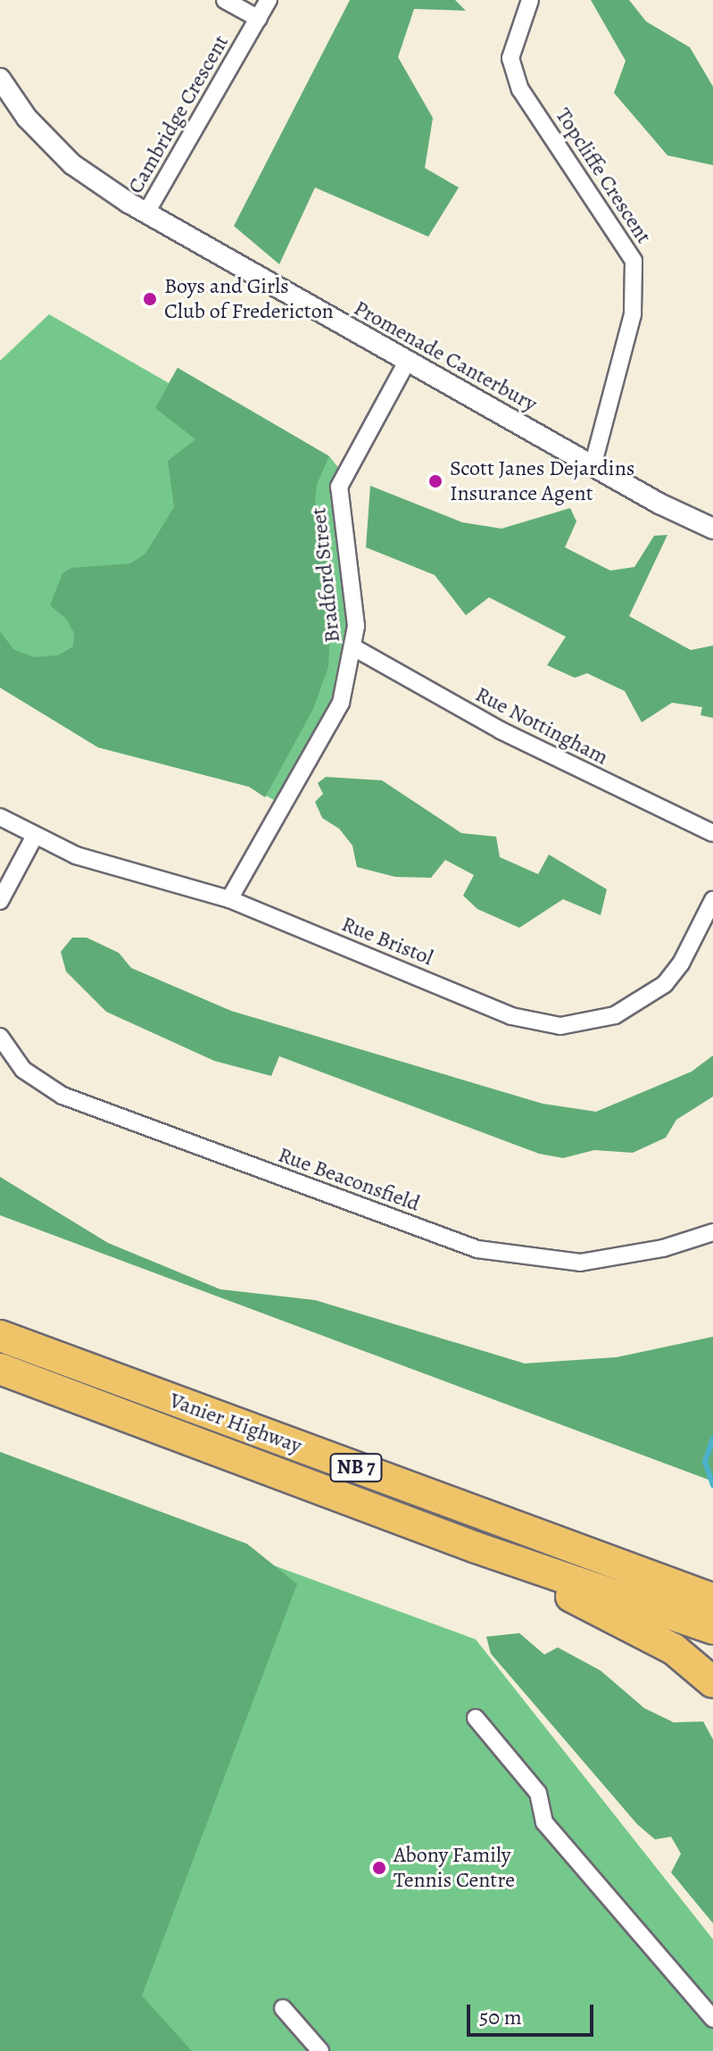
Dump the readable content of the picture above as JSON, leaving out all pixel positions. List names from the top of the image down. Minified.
{"streets":{"highway":["Vanier Highway","NB 7"],"street":["Cambridge Crescent","Topcliffe Crescent","Promenade Canterbury","Bradford Street","Rue Nottingham","Rue Bristol","Rue Beaconsfield"]},"crossings":[["Cambridge Crescent","Promenade Canterbury"],["Topcliffe Crescent","Promenade Canterbury"],["Promenade Canterbury","Bradford Street"],["Bradford Street","Rue Nottingham"],["Bradford Street","Rue Bristol"]],"places":["Boys and Girls Club of Fredericton","Scott Janes Dejardins Insurance Agent","Abony Family Tennis Centre"],"scale_bar":"50 m"}
